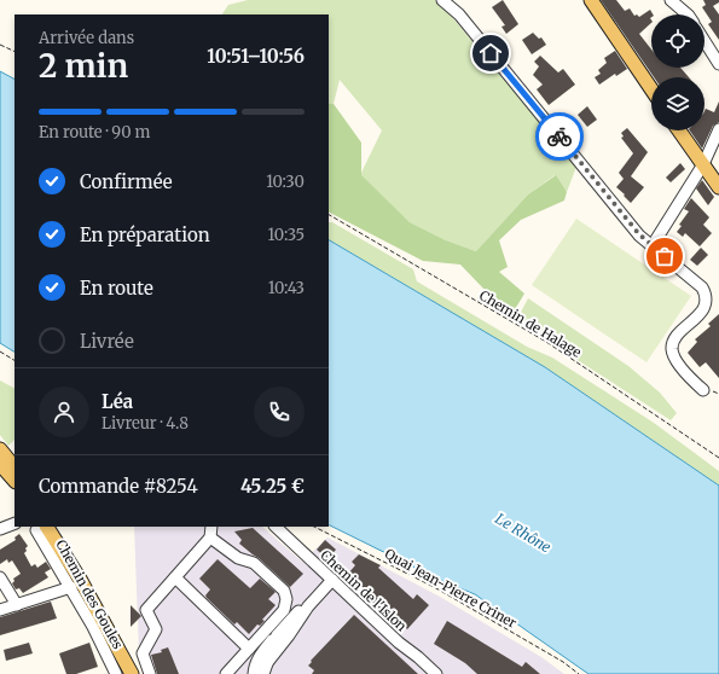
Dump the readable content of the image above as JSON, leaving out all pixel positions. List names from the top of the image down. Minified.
{"streets":{"street":["Chemin de l'Islon","Chemin des Goules"],"path":["Chemin de Halage","Quai Jean-Pierre Criner"]},"water":["Le Rhône"],"page":{"heading":["2 min","Arrivée dans","10:51–10:56"],"panel":["Léa","Livreur · 4.8","Commande #8254","45.25 €"],"bar":"En route · 90 m","list":[["Confirmée","10:30"],["En préparation","10:35"],["En route","10:43"],"Livrée"]}}
